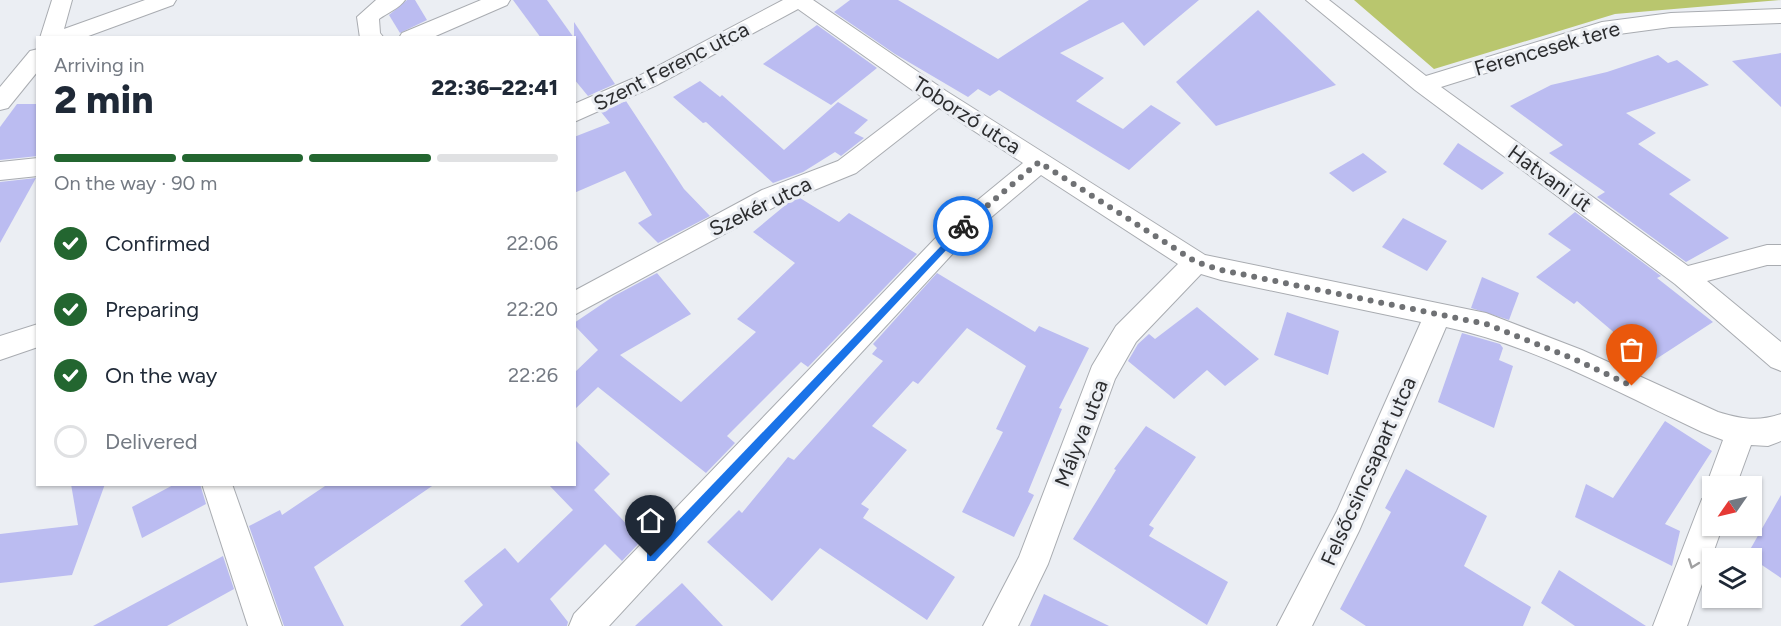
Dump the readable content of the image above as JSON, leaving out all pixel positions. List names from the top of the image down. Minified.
{"streets":{"street":["Ferencesek tere","Szent Ferenc utca","Toborzó utca","Hatvani út","Szekér utca","Mályva utca","Felsőcsincsapart utca"]},"crossings":[["Ferencesek tere","Hatvani út"],["Szent Ferenc utca","Toborzó utca"],["Toborzó utca","Szekér utca"],["Toborzó utca","Mályva utca"],["Toborzó utca","Felsőcsincsapart utca"]],"north":"bottom left","page":{"heading":["2 min","Arriving in","22:36–22:41"],"bar":"On the way · 90 m","list":[["Confirmed","22:06"],["Preparing","22:20"],["On the way","22:26"],"Delivered"]}}
